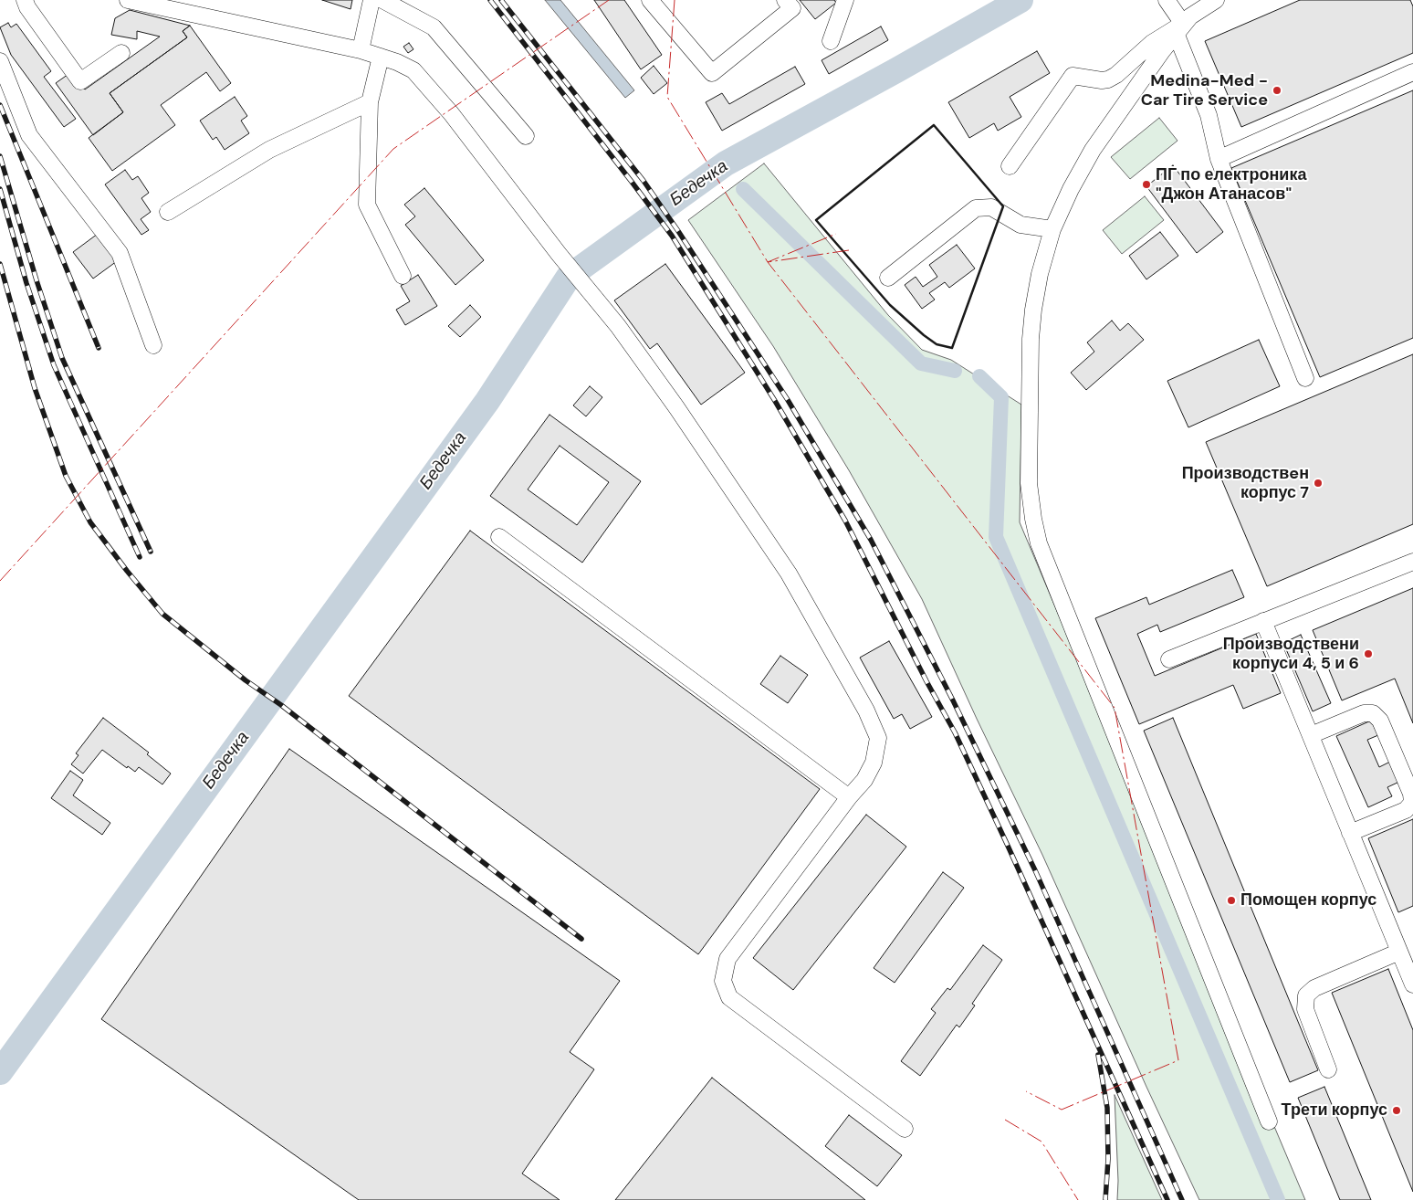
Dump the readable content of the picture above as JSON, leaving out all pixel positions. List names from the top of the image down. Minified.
{"water":["Бедечка"],"places":["Medina-Med - Car Tire Service","ПГ по електроника \"Джон Атанасов\"","Производствeн корпус 7","Производствени корпуси 4, 5 и 6","Помощен корпус","Трети корпус"]}
